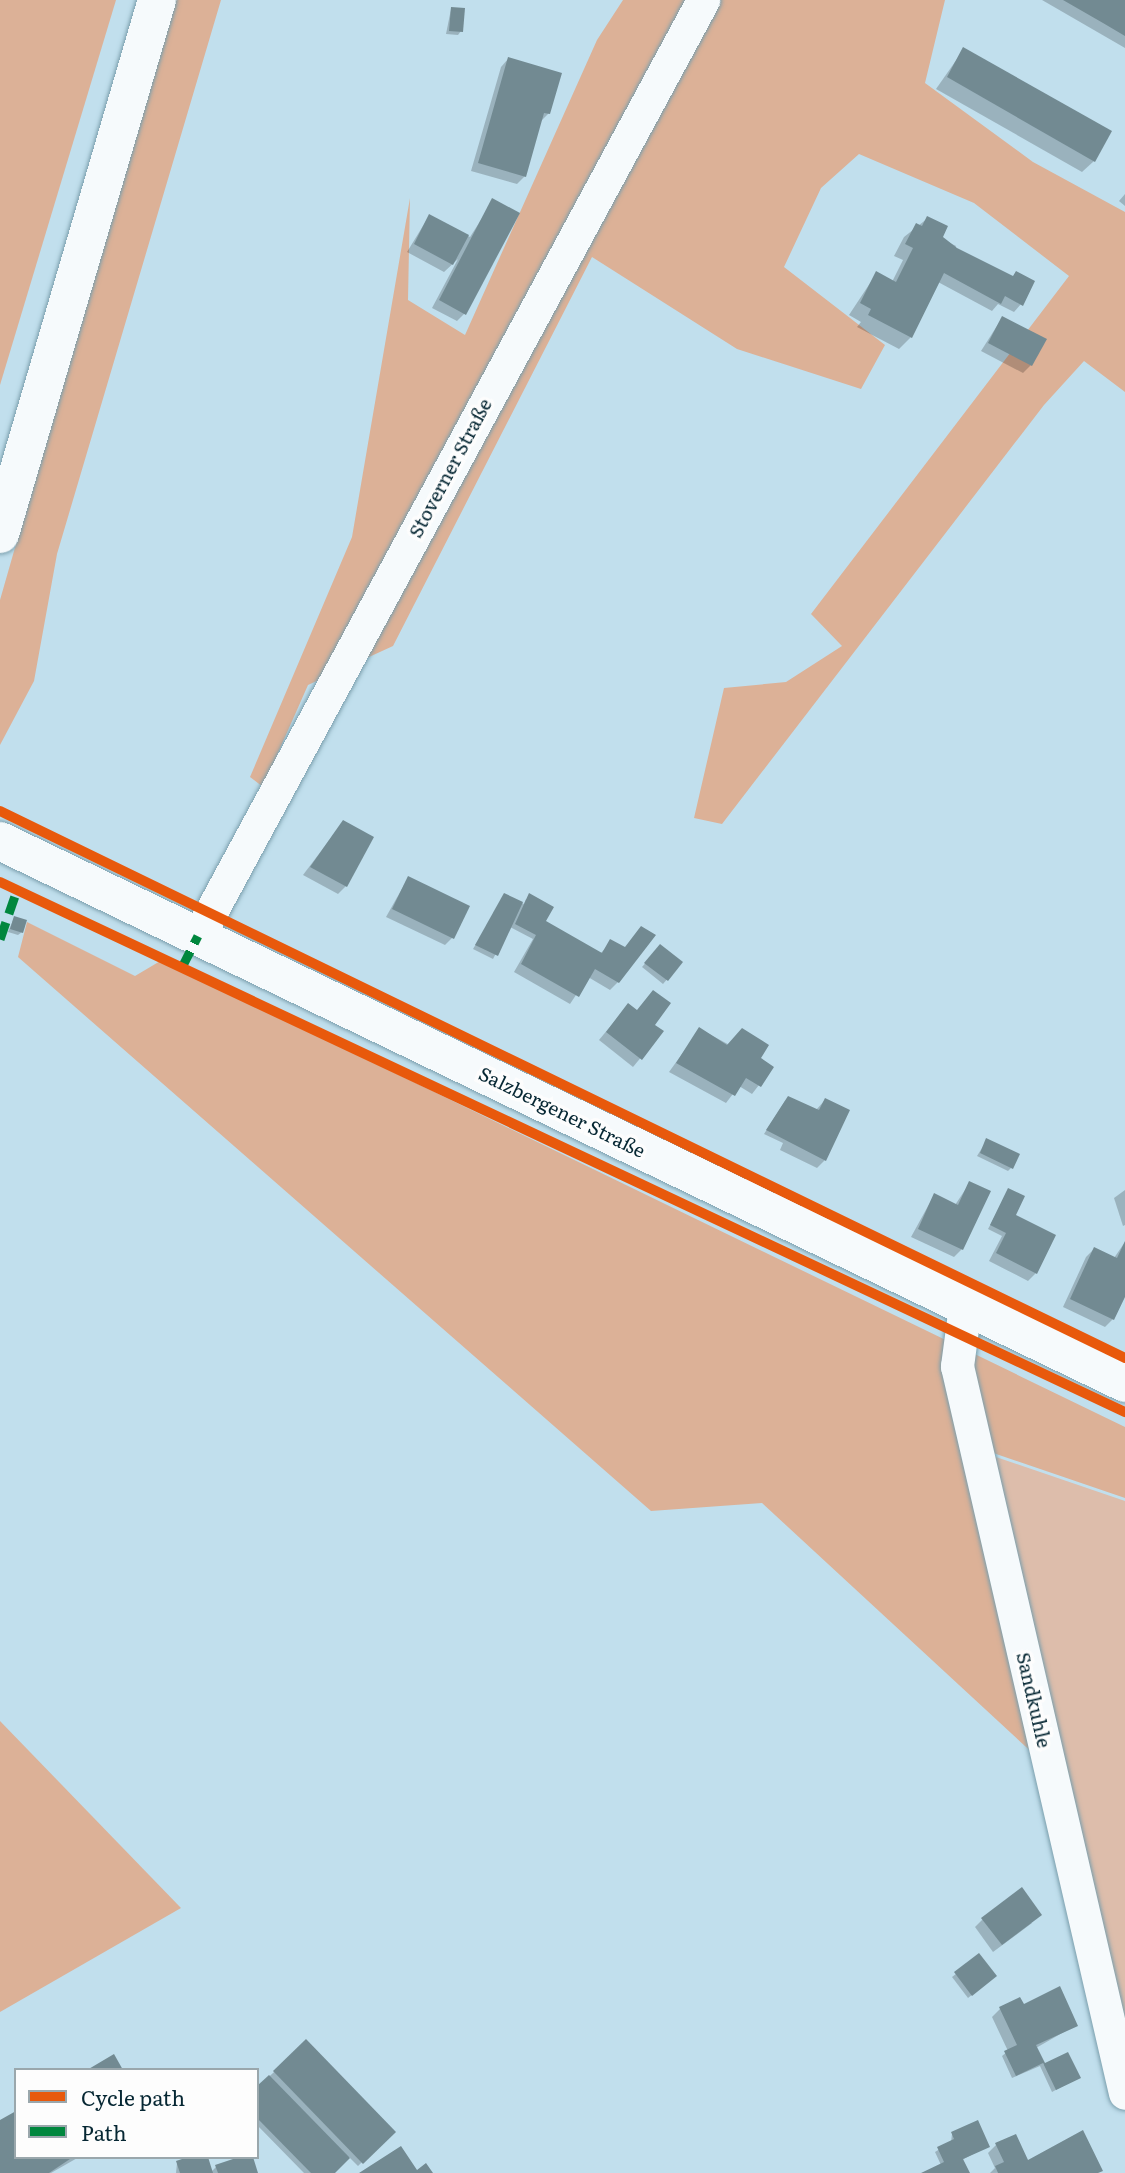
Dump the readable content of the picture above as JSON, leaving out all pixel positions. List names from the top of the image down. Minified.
{"streets":{"main road":["Salzbergener Straße"],"street":["Stoverner Straße","Sandkuhle"]},"crossings":[["Stoverner Straße","Salzbergener Straße"],["Salzbergener Straße","Sandkuhle"]],"legend":["Cycle path","Path"]}
